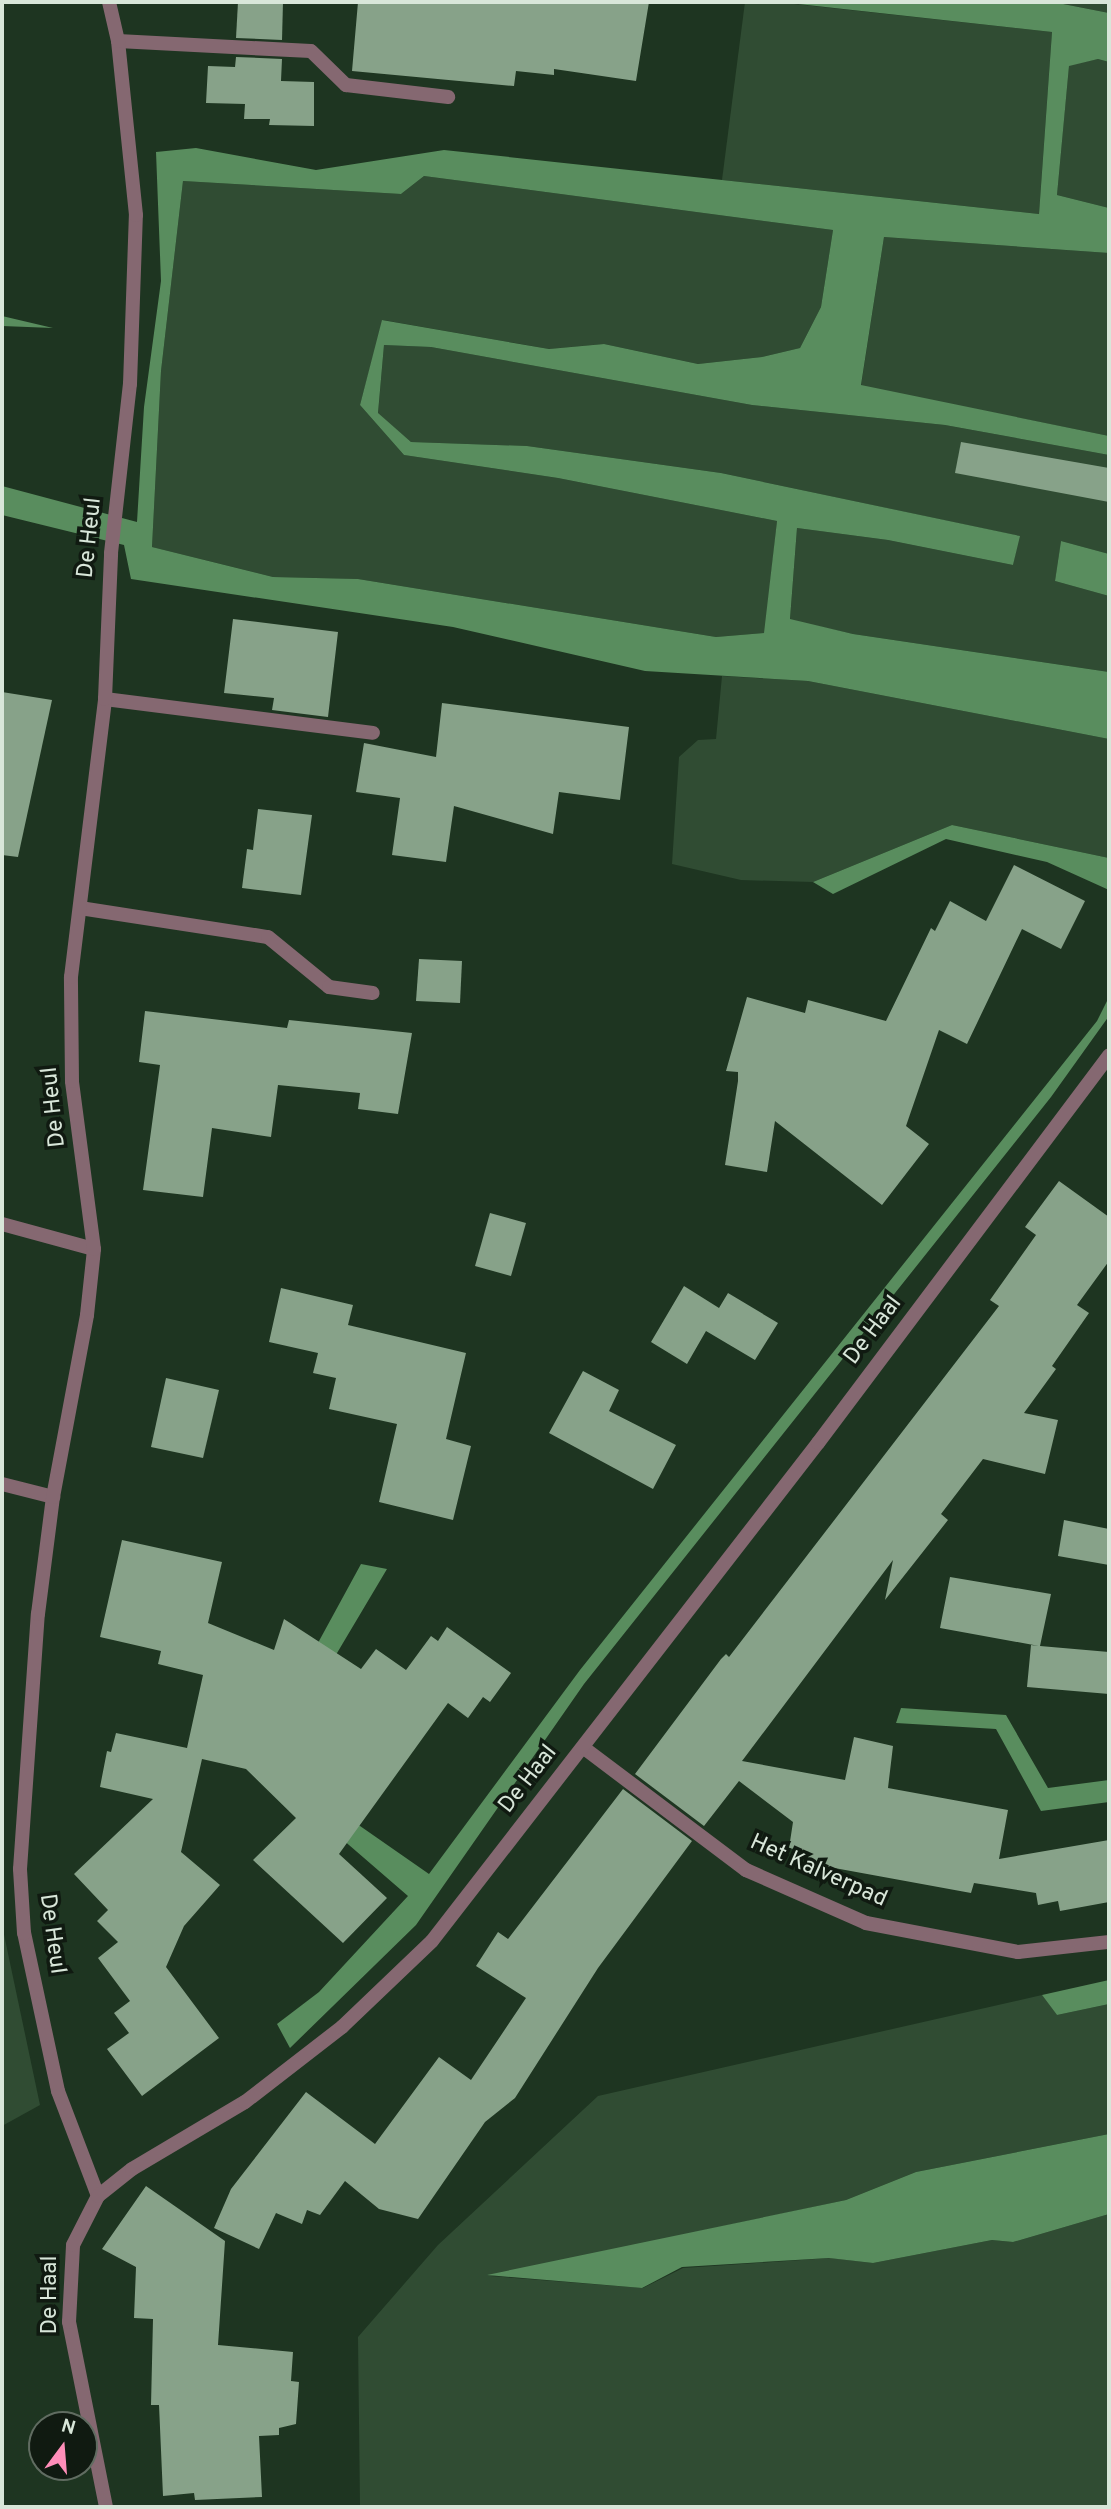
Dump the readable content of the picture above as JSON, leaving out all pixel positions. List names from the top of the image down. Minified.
{"streets":{"street":["De Heul","De Haal","Het Kalverpad"]},"crossings":[["De Heul","De Haal"],["De Haal","Het Kalverpad"]],"north":"top"}
